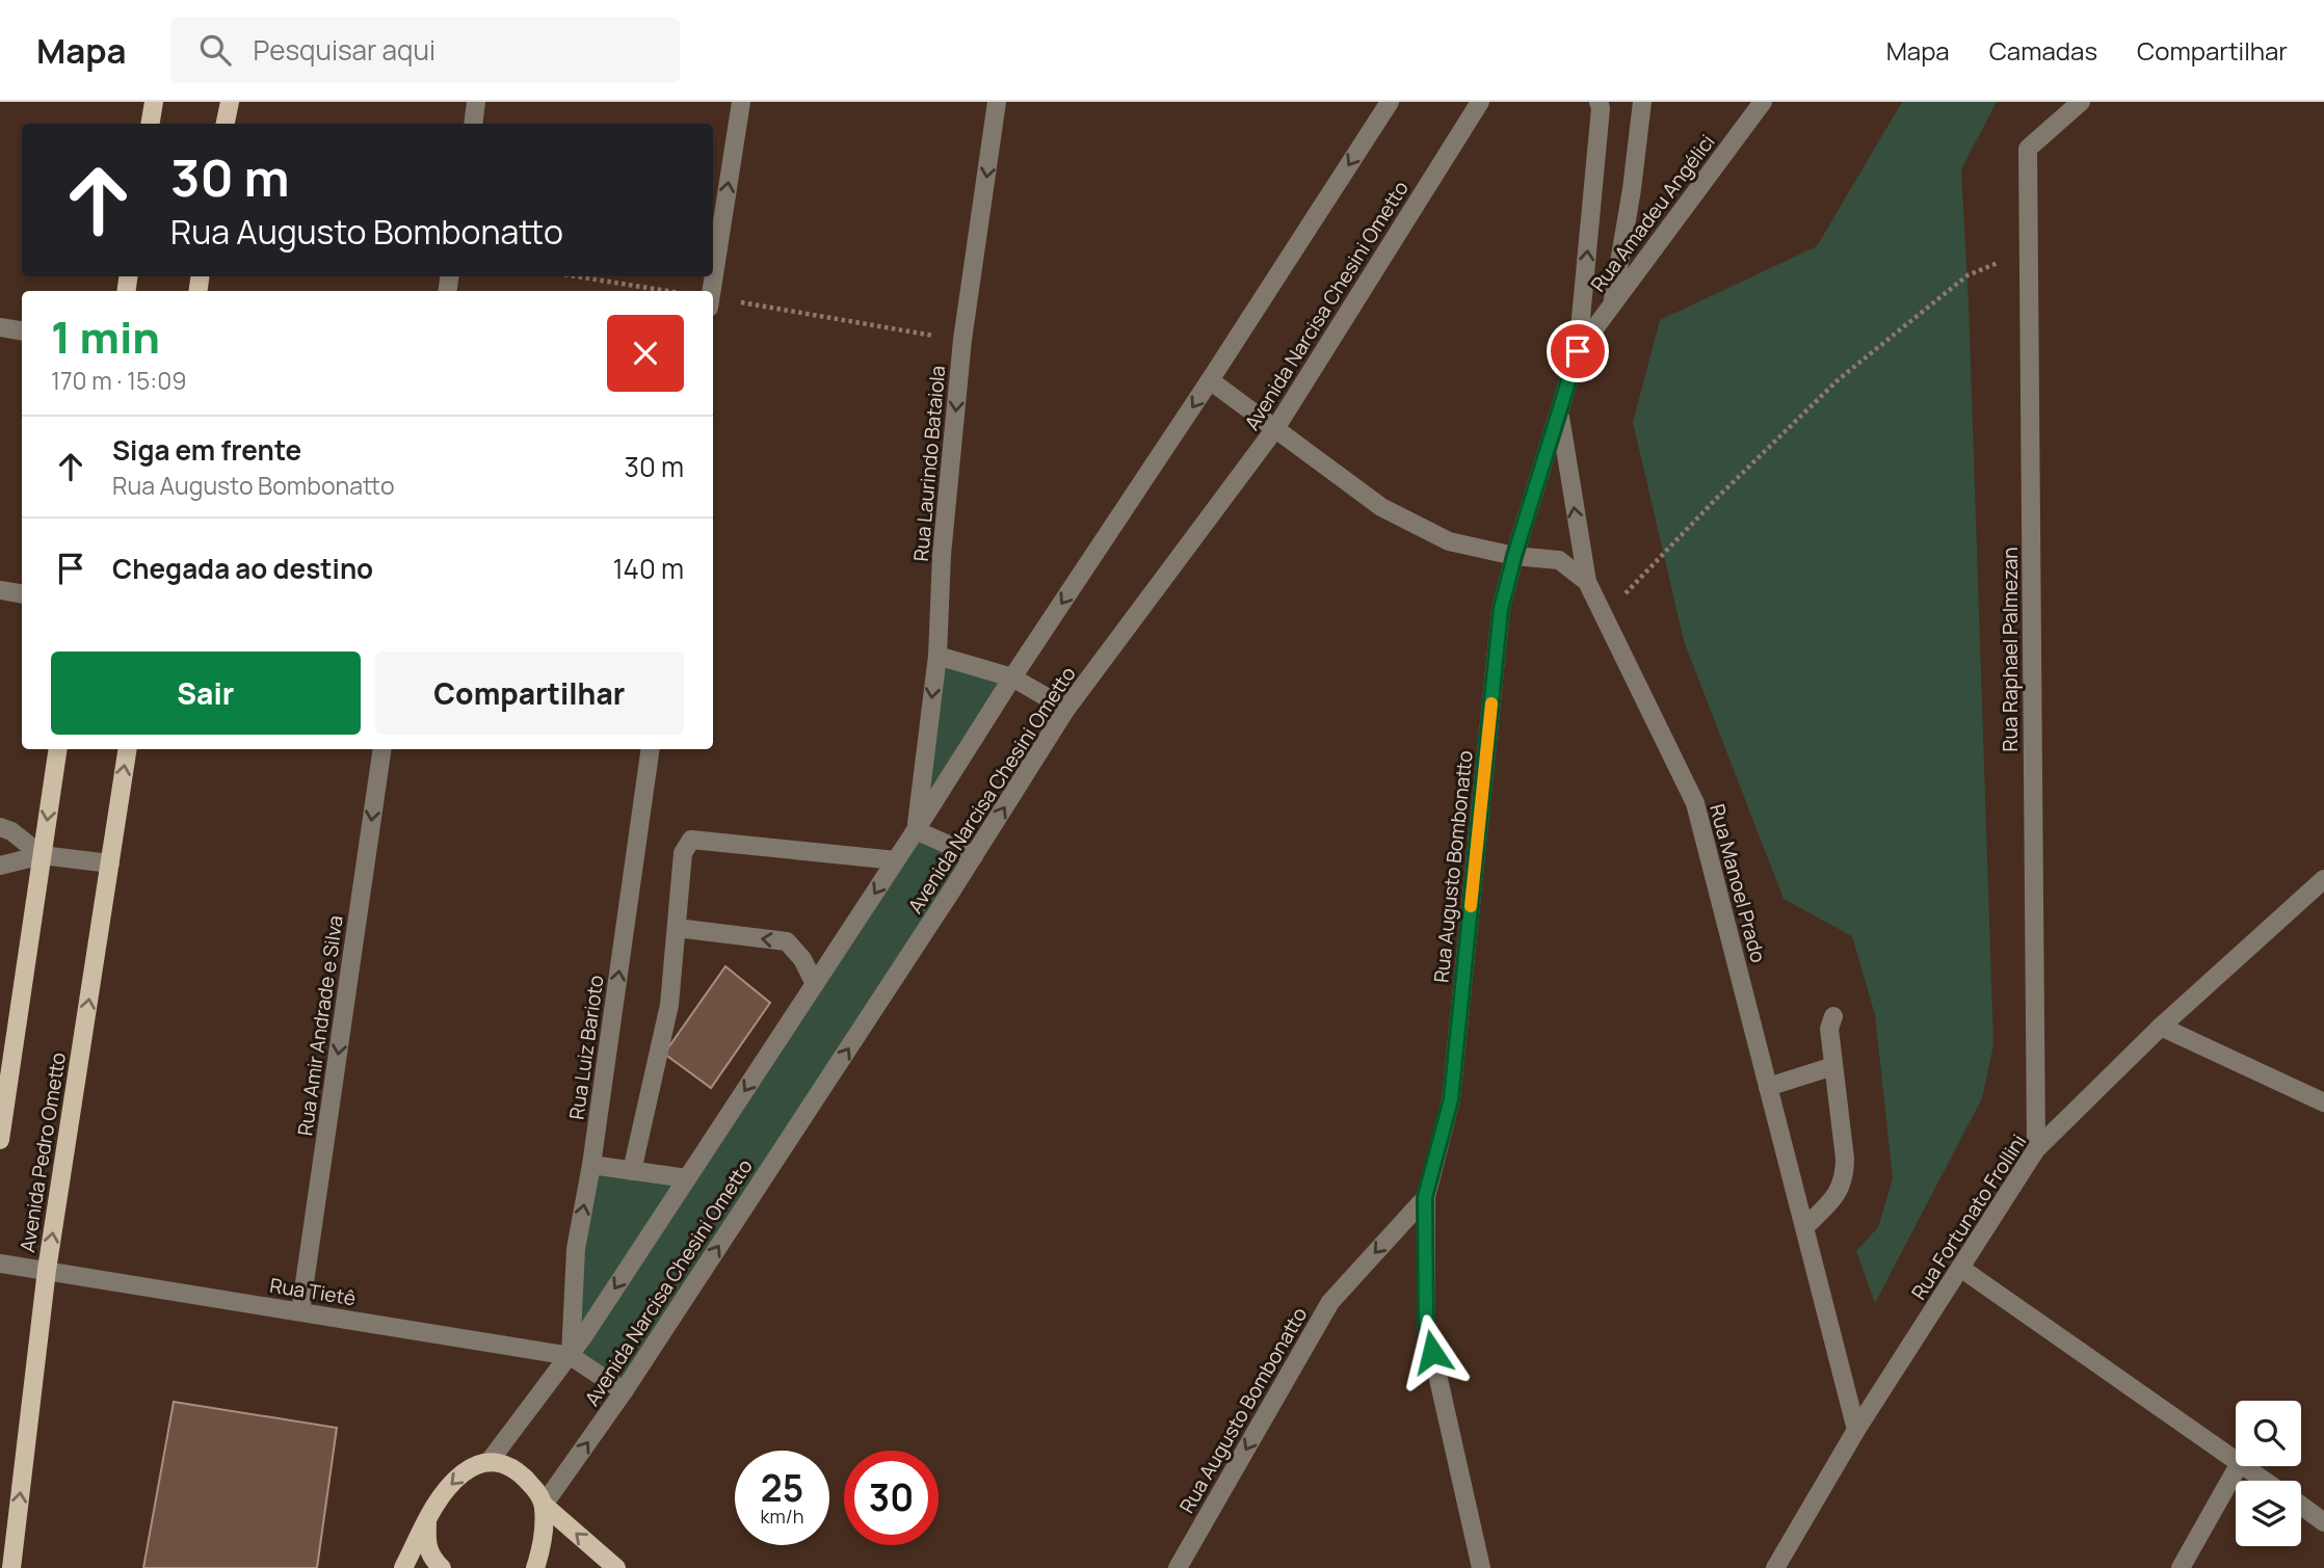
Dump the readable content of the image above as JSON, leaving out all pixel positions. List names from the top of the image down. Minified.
{"streets":{"main road":["Avenida Pedro Ometto"],"street":["Rua Amadeu Angélici","Avenida Narcisa Chesini Ometto","Rua Laurindo Bataiola","Rua Raphael Palmezan","Rua Augusto Bombonatto","Rua Manoel Prado","Rua Amir Andrade e Silva","Rua Luiz Barioto","Rua Fortunato Frollini","Rua Tietê"]},"crossings":[["Rua Amadeu Angélici","Rua Augusto Bombonatto"],["Avenida Narcisa Chesini Ometto","Rua Laurindo Bataiola"],["Avenida Narcisa Chesini Ometto","Rua Manoel Prado"],["Avenida Narcisa Chesini Ometto","Rua Luiz Barioto"],["Avenida Narcisa Chesini Ometto","Rua Tietê"],["Rua Raphael Palmezan","Rua Fortunato Frollini"],["Rua Augusto Bombonatto","Rua Manoel Prado"],["Rua Manoel Prado","Rua Fortunato Frollini"],["Rua Amir Andrade e Silva","Rua Tietê"],["Rua Luiz Barioto","Rua Tietê"],["Avenida Pedro Ometto","Rua Tietê"]],"one_way":["Rua Laurindo Bataiola","Rua Amir Andrade e Silva"],"page":{"header":"Mapa","search":"Pesquisar aqui","nav":["Mapa","Camadas","Compartilhar"],"turn":["30 m","Rua Augusto Bombonatto"],"heading":["1 min","170 m · 15:09"],"list":[{"name":"Siga em frente","note":"Rua Augusto Bombonatto","value":"30 m"},{"name":"Chegada ao destino","value":"140 m"}],"buttons":["Sair","Compartilhar"],"speed":"25 km/h","limit":"30"}}
